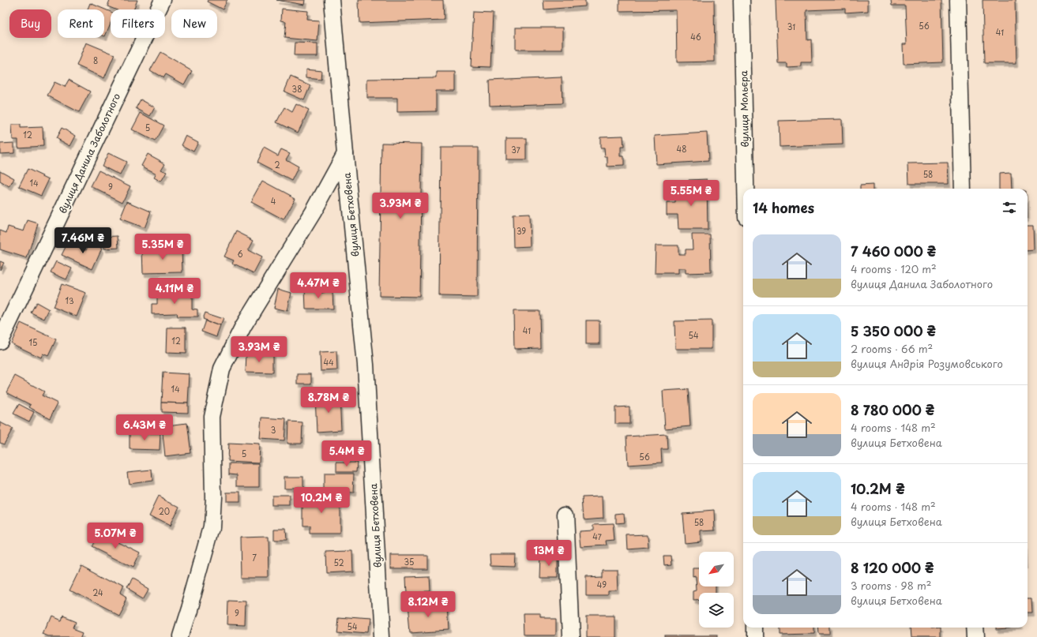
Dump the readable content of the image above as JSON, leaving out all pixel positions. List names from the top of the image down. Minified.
{"streets":{"street":["вулиця Мольєра","вулиця Данила Заболотного","вулиця Бетховена"]},"house_numbers":["56","31","41","46","8","38","5","12","48","37","2","58","14","9","4","39","6","13","41","54","12","15","44","14","3","5","56","20","58","47","7","35","52","49","24","9","54"],"north":"bottom left","page":{"chip":["Buy","Rent","Filters","New"],"price":["5.55M ₴","3.93M ₴","7.46M ₴","5.35M ₴","4.47M ₴","4.11M ₴","3.93M ₴","8.78M ₴","6.43M ₴","5.4M ₴","10.2M ₴","5.07M ₴","13M ₴","8.12M ₴"],"heading":"14 homes","list":[{"name":"7 460 000 ₴","note":"4 rooms · 120 m² · вулиця Данила Заболотного"},{"name":"5 350 000 ₴","note":"2 rooms · 66 m² · вулиця Андрія Розумовського"},{"name":"8 780 000 ₴","note":"4 rooms · 148 m² · вулиця Бетховена"},{"name":"10.2M ₴","note":"4 rooms · 148 m² · вулиця Бетховена"},{"name":"8 120 000 ₴","note":"3 rooms · 98 m² · вулиця Бетховена"}]}}
